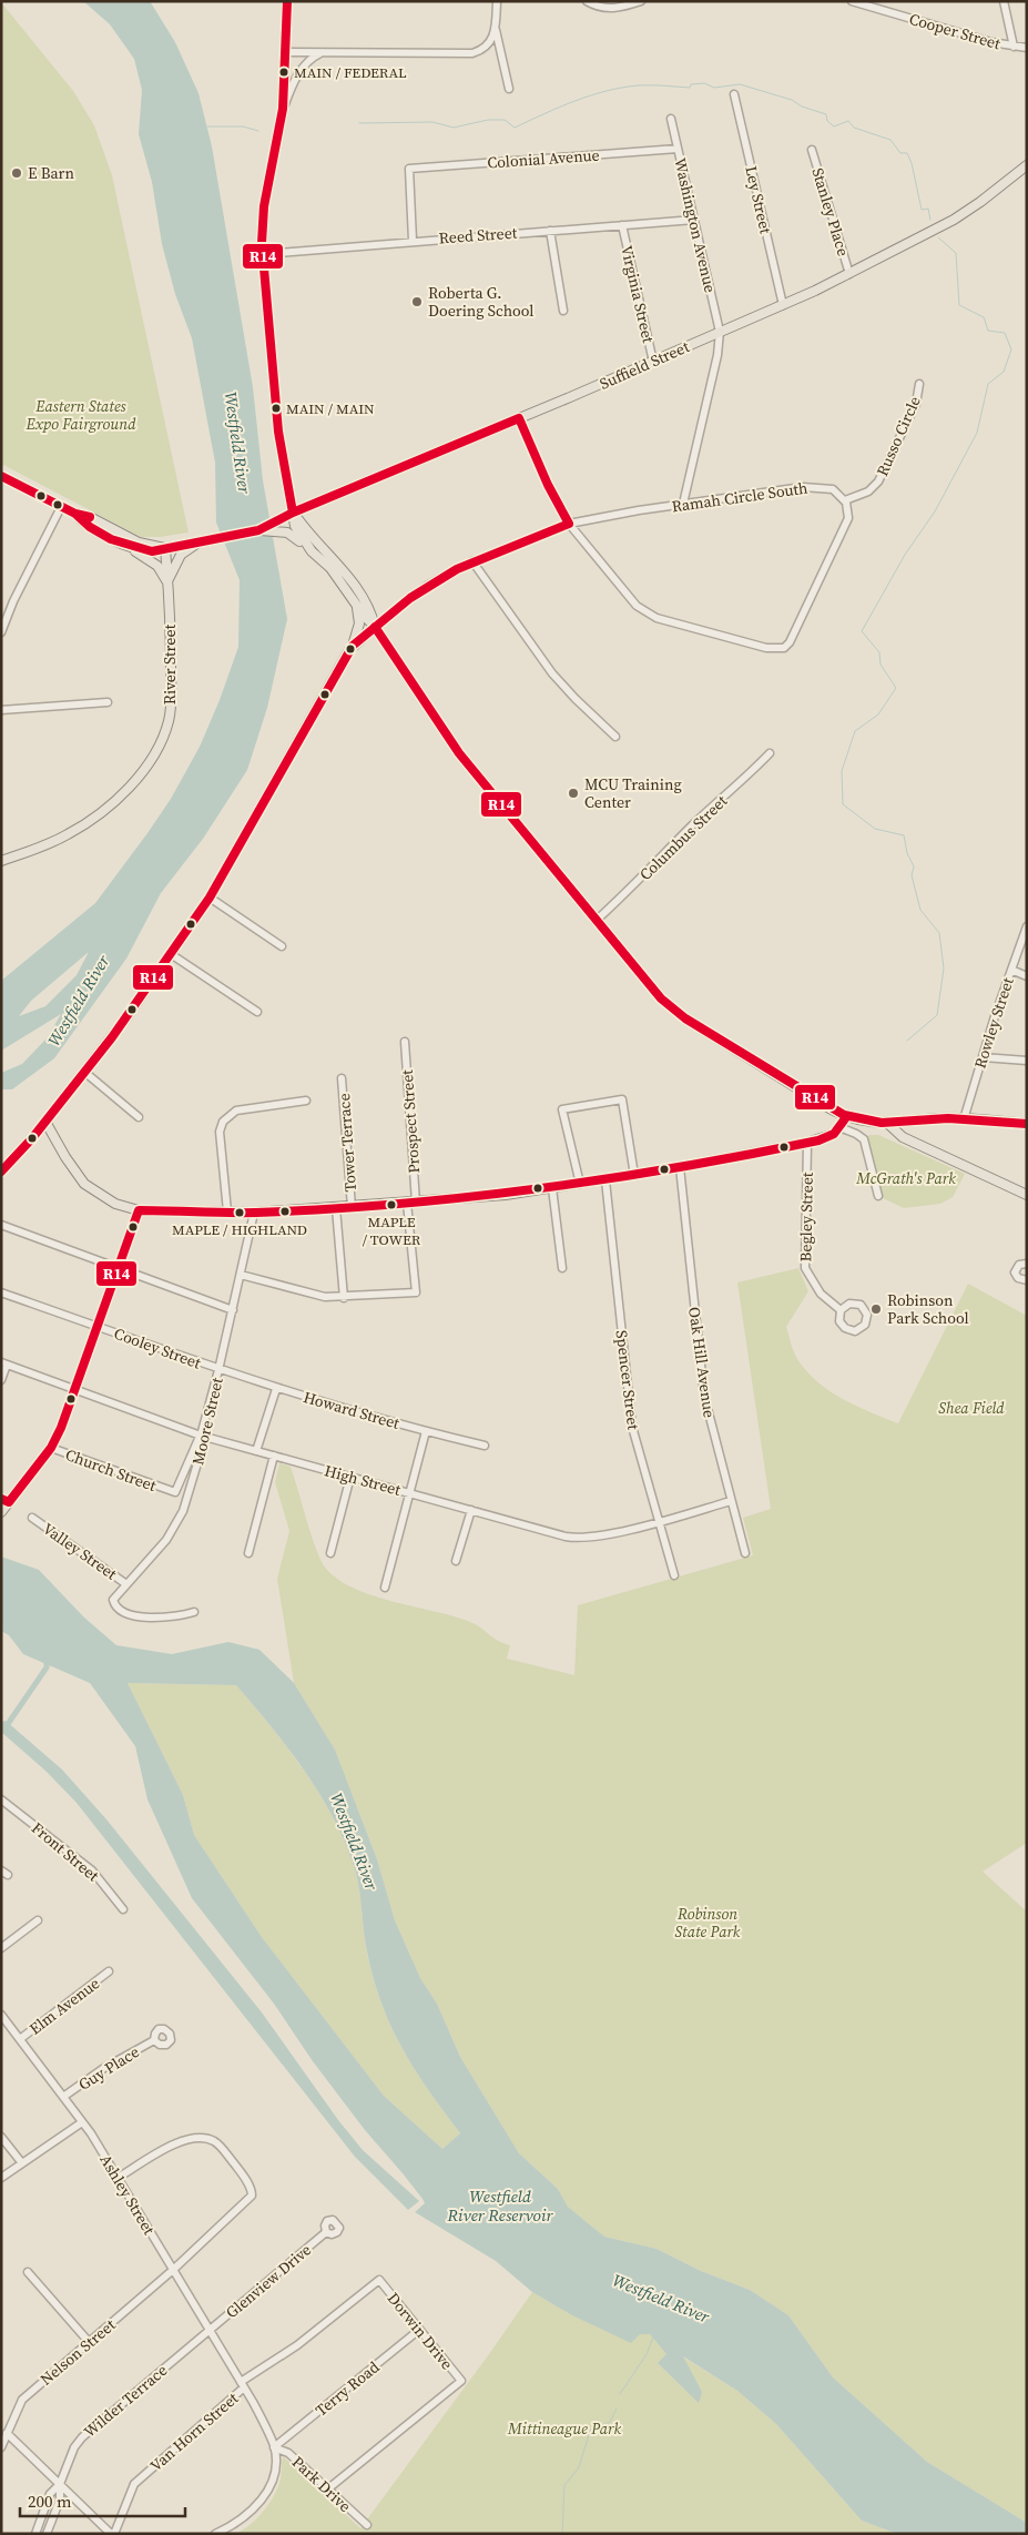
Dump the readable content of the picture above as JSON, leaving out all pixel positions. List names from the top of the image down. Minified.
{"streets":{"main road":["Suffield Street","River Street"],"street":["Cooper Street","Colonial Avenue","Ley Street","Stanley Place","Washington Avenue","Reed Street","Virginia Street","Russo Circle","Ramah Circle South","Columbus Street","Rowley Street","Prospect Street","Tower Terrace","Begley Street","Cooley Street","Oak Hill Avenue","Spencer Street","Howard Street","Moore Street","Church Street","High Street","Valley Street","Front Street","Elm Avenue","Guy Place","Ashley Street","Glenview Drive","Dorwin Drive","Nelson Street","Terry Road","Wilder Terrace","Van Horn Street","Park Drive"]},"crossings":[["Colonial Avenue","Washington Avenue"],["Colonial Avenue","Reed Street"],["Ley Street","Suffield Street"],["Stanley Place","Suffield Street"],["Washington Avenue","Reed Street"],["Washington Avenue","Suffield Street"],["Washington Avenue","Ramah Circle South"],["Reed Street","Virginia Street"],["Virginia Street","Suffield Street"],["Suffield Street","River Street"],["Russo Circle","Ramah Circle South"],["Cooley Street","Howard Street"],["Cooley Street","Moore Street"],["Oak Hill Avenue","High Street"],["Spencer Street","High Street"],["Howard Street","Moore Street"],["Moore Street","Church Street"],["Moore Street","High Street"],["Moore Street","Valley Street"],["Church Street","High Street"],["Elm Avenue","Ashley Street"],["Guy Place","Ashley Street"],["Ashley Street","Glenview Drive"],["Ashley Street","Dorwin Drive"],["Ashley Street","Nelson Street"],["Ashley Street","Terry Road"],["Ashley Street","Wilder Terrace"],["Ashley Street","Van Horn Street"],["Ashley Street","Park Drive"],["Glenview Drive","Wilder Terrace"],["Dorwin Drive","Terry Road"],["Dorwin Drive","Van Horn Street"],["Dorwin Drive","Park Drive"],["Terry Road","Park Drive"]],"water":["Westfield River","Westfield River Reservoir"],"parks":["Eastern States Expo Fairground","McGrath's Park","Shea Field","Robinson State Park","Mittineague Park"],"places":["MAIN / FEDERAL","E Barn","Roberta G. Doering School","MAIN / MAIN","MCU Training Center","MAPLE / TOWER","MAPLE / HIGHLAND","Robinson Park School"],"lines":["transit line R14"],"scale_bar":"200 m"}
